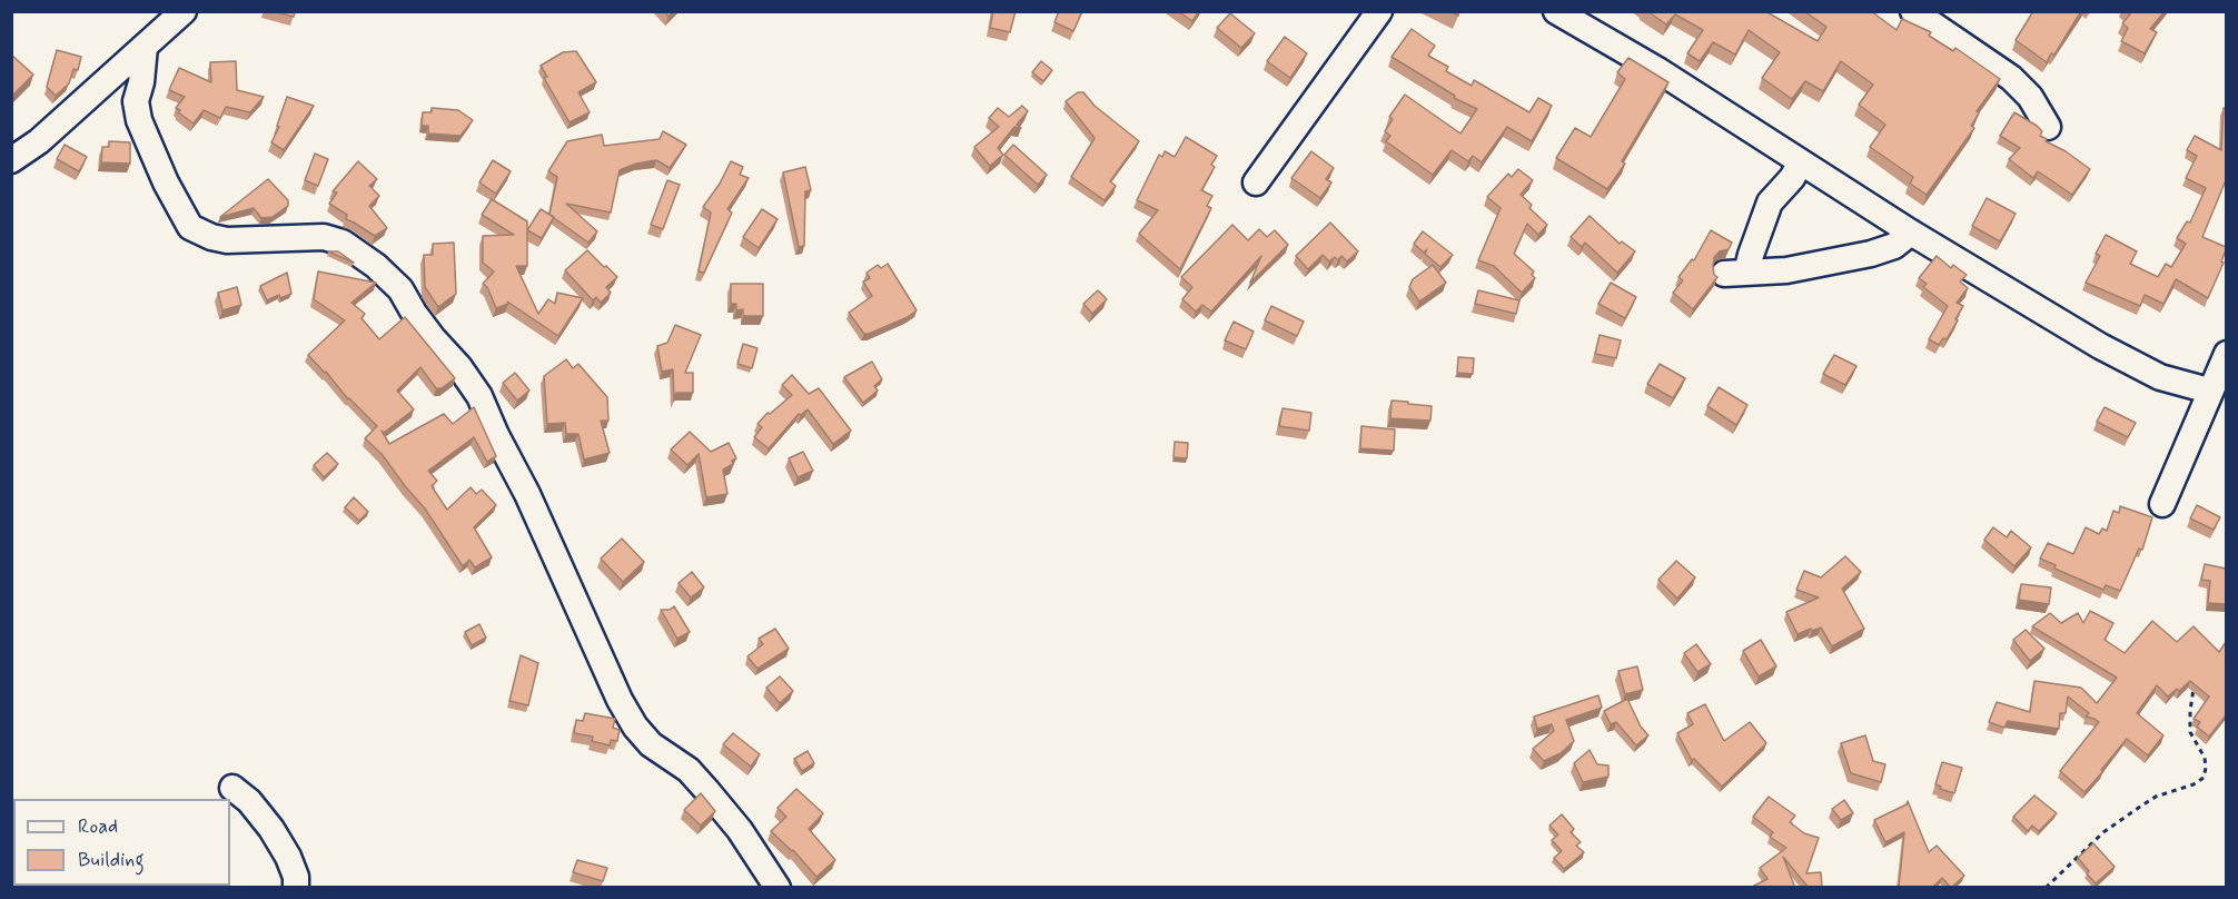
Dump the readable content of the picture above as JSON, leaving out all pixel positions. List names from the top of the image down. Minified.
{"legend":["Road","Building"]}
